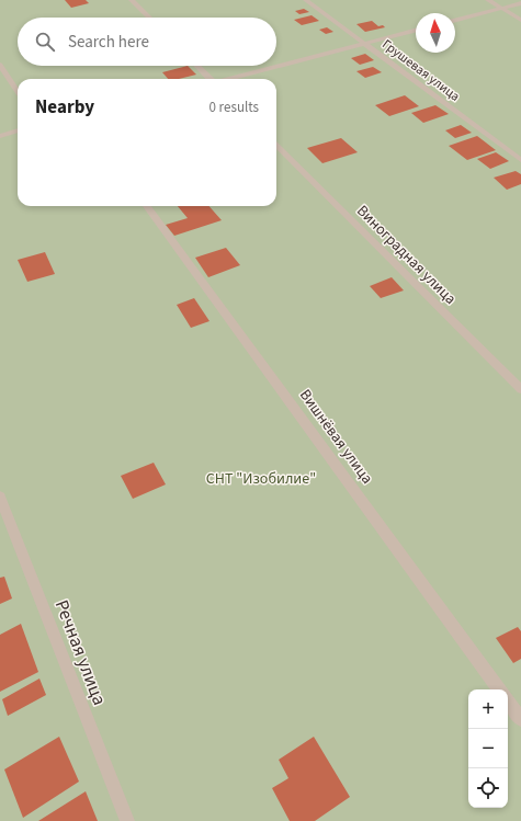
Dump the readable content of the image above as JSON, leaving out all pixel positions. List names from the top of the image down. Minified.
{"streets":{"street":["Грушевая улица","Виноградная улица","Вишнёвая улица","Речная улица"]},"parks":["СНТ \"Изобилие\""],"north":"top","page":{"search":"Search here","heading":["Nearby","0 results"],"map_buttons":["+","−"]}}
